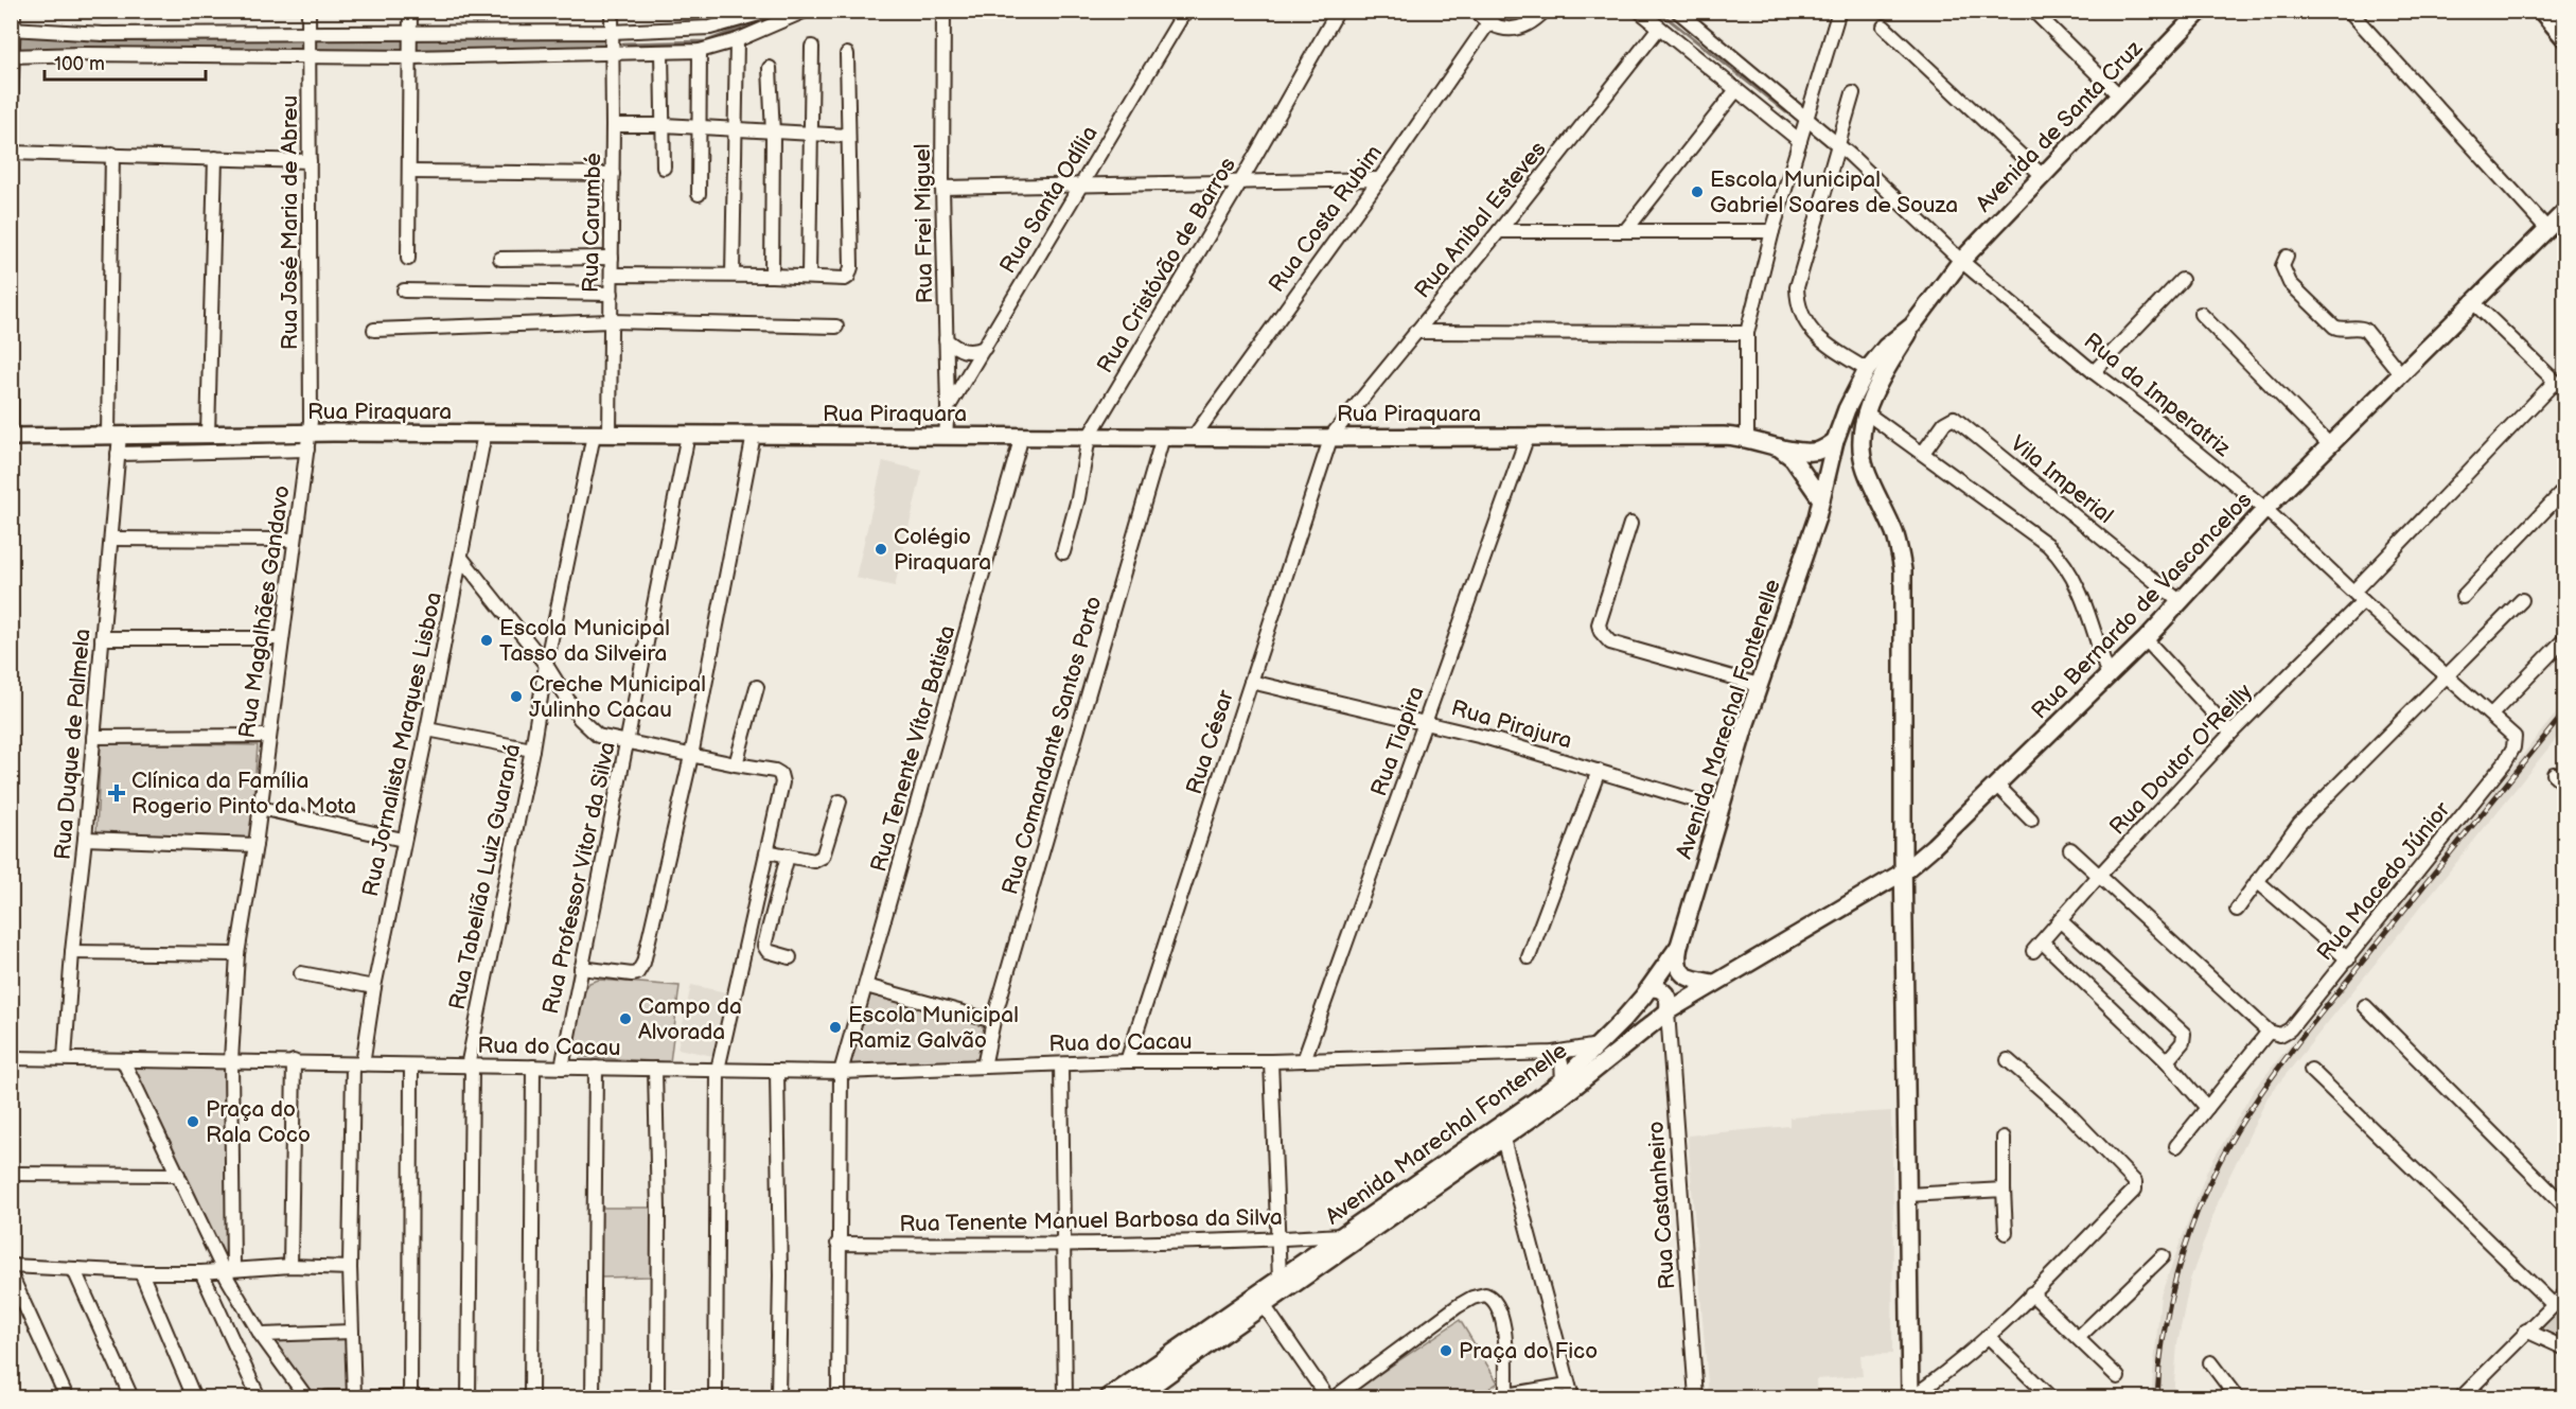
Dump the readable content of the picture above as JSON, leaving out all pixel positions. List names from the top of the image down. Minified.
{"streets":{"main road":["Avenida de Santa Cruz","Rua Piraquara","Rua Bernardo de Vasconcelos","Avenida Marechal Fontenelle"],"street":["Rua Santa Odília","Rua Costa Rubim","Rua Anibal Esteves","Rua José Maria de Abreu","Rua Carumbé","Rua Frei Miguel","Rua Cristóvão de Barros","Rua da Imperatriz","Vila Imperial","Rua Magalhães Gandavo","Rua Pirajura","Rua Tiapira","Rua César","Rua Duque de Palmela","Rua Jornalista Marques Lisboa","Rua Comandante Santos Porto","Rua Tenente Vítor Batista","Rua Doutor O'Reilly","Rua Tabelião Luiz Guaraná","Rua Professor Vitor da Silva","Rua Macedo Júnior","Rua do Cacau","Rua Castanheiro","Rua Tenente Manuel Barbosa da Silva"]},"crossings":[["Avenida de Santa Cruz","Rua da Imperatriz"],["Avenida de Santa Cruz","Rua Piraquara"],["Avenida de Santa Cruz","Avenida Marechal Fontenelle"],["Rua Santa Odília","Rua Frei Miguel"],["Rua Costa Rubim","Rua Piraquara"],["Rua Anibal Esteves","Rua Piraquara"],["Rua Anibal Esteves","Rua César"],["Rua José Maria de Abreu","Rua Piraquara"],["Rua José Maria de Abreu","Rua Magalhães Gandavo"],["Rua Carumbé","Rua Piraquara"],["Rua Carumbé","Rua Tabelião Luiz Guaraná"],["Rua Frei Miguel","Rua Piraquara"],["Rua Cristóvão de Barros","Rua Piraquara"],["Rua da Imperatriz","Rua Bernardo de Vasconcelos"],["Rua da Imperatriz","Rua Doutor O'Reilly"],["Rua da Imperatriz","Rua Macedo Júnior"],["Rua Piraquara","Rua Magalhães Gandavo"],["Rua Piraquara","Avenida Marechal Fontenelle"],["Rua Piraquara","Rua Tiapira"],["Rua Piraquara","Rua César"],["Rua Piraquara","Rua Duque de Palmela"],["Rua Piraquara","Rua Jornalista Marques Lisboa"],["Rua Piraquara","Rua Comandante Santos Porto"],["Rua Piraquara","Rua Tenente Vítor Batista"],["Rua Piraquara","Rua Tabelião Luiz Guaraná"],["Rua Piraquara","Rua Professor Vitor da Silva"],["Vila Imperial","Rua Bernardo de Vasconcelos"],["Rua Bernardo de Vasconcelos","Avenida Marechal Fontenelle"],["Rua Magalhães Gandavo","Rua do Cacau"],["Avenida Marechal Fontenelle","Rua Pirajura"],["Avenida Marechal Fontenelle","Rua do Cacau"],["Avenida Marechal Fontenelle","Rua Castanheiro"],["Avenida Marechal Fontenelle","Rua Tenente Manuel Barbosa da Silva"],["Rua Pirajura","Rua Tiapira"],["Rua Pirajura","Rua César"],["Rua Tiapira","Rua do Cacau"],["Rua César","Rua do Cacau"],["Rua Duque de Palmela","Rua do Cacau"],["Rua Jornalista Marques Lisboa","Rua do Cacau"],["Rua Comandante Santos Porto","Rua do Cacau"],["Rua Tenente Vítor Batista","Rua do Cacau"],["Rua Tenente Vítor Batista","Rua Tenente Manuel Barbosa da Silva"],["Rua Tabelião Luiz Guaraná","Rua do Cacau"],["Rua Professor Vitor da Silva","Rua do Cacau"]],"places":{"other":["Escola Municipal Gabriel Soares de Souza","Colégio Piraquara","Escola Municipal Tasso da Silveira","Creche Municipal Julinho Cacau","Campo da Alvorada","Escola Municipal Ramiz Galvão","Praça do Rala Coco","Praça do Fico"],"health":["Clínica da Família Rogerio Pinto da Mota"]},"scale_bar":"100 m"}
